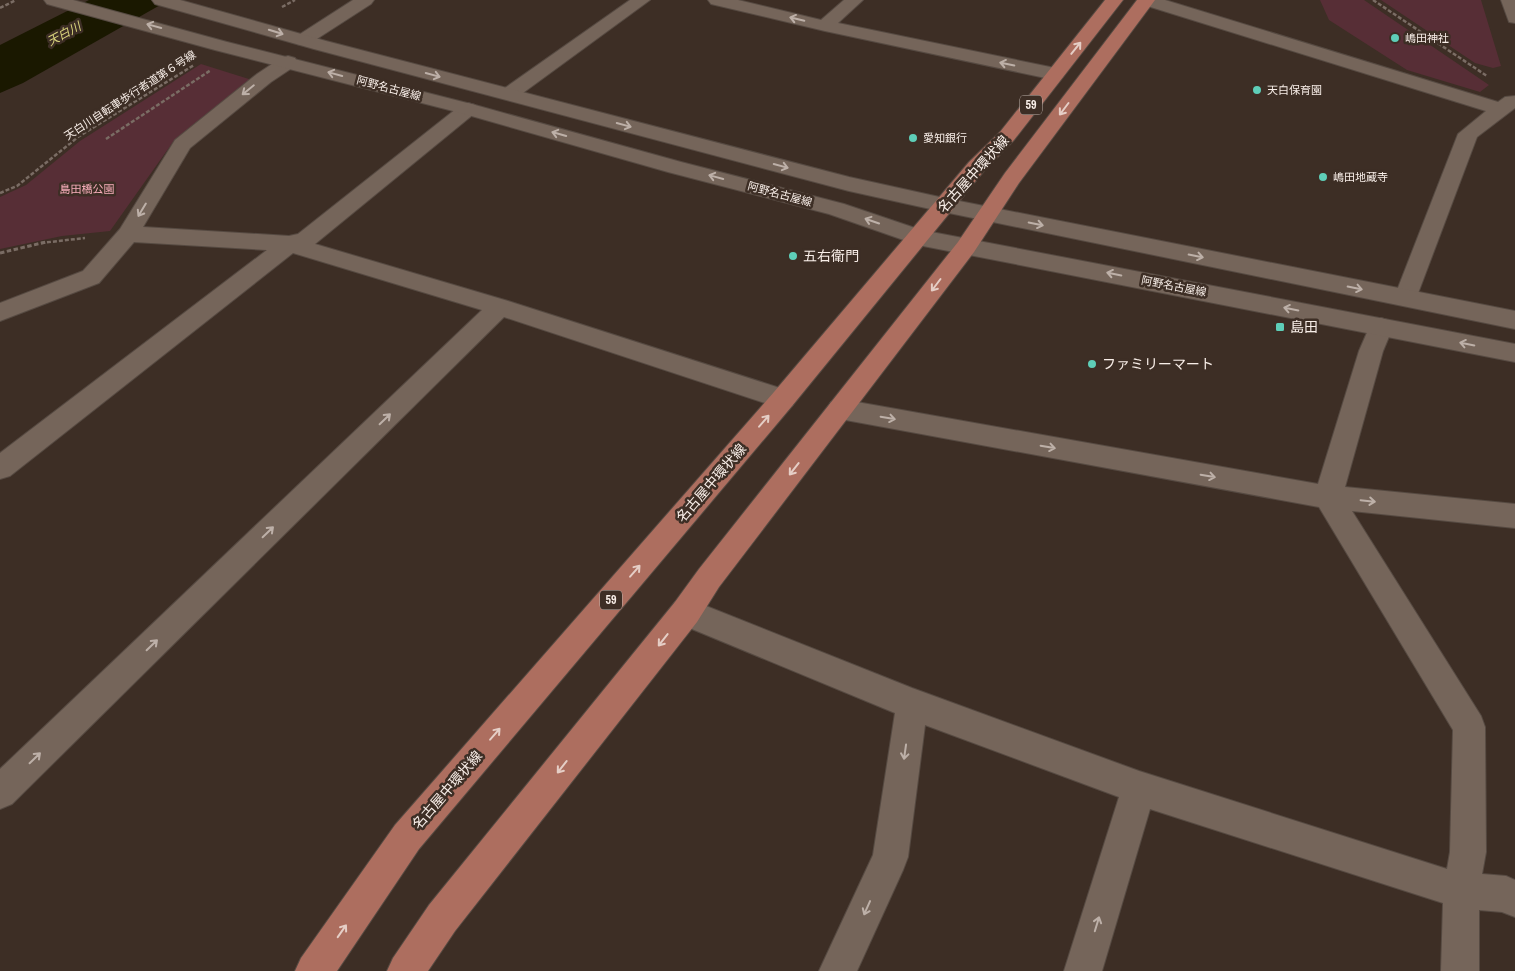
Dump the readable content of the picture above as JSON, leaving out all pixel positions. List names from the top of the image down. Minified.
{"streets":{"main road":["59","名古屋中環状線"],"street":["阿野名古屋線"],"path":["天白川自転車歩行者道第６号線"]},"crossings":[["阿野名古屋線","天白川自転車歩行者道第６号線"],["阿野名古屋線","59"],["阿野名古屋線","名古屋中環状線"]],"water":["天白川"],"parks":["島田橋公園"],"places":{"other":["嶋田神社","天白保育園","愛知銀行","嶋田地蔵寺","五右衛門","ファミリーマート"],"transit":["島田"]}}
